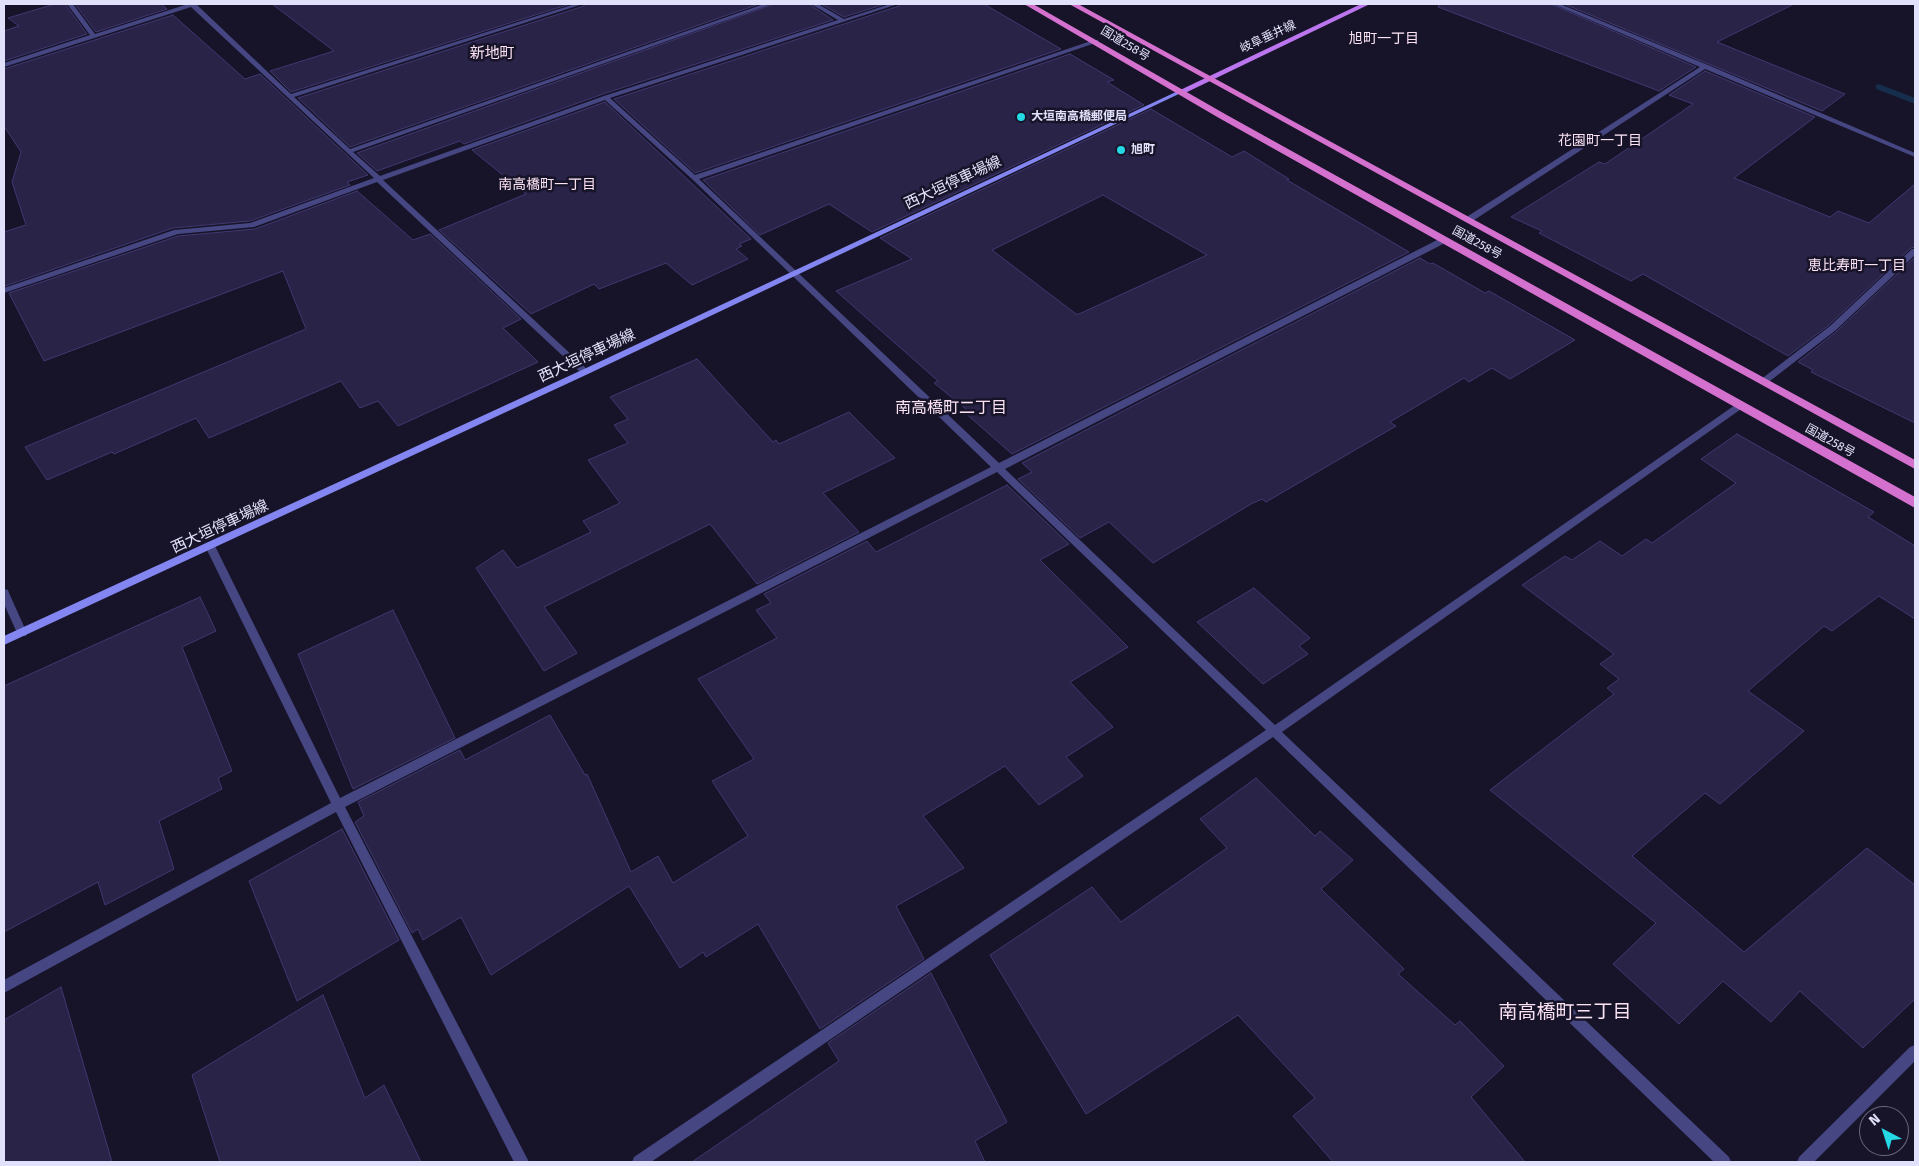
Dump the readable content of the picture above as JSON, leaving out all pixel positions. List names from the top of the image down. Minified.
{"streets":{"highway":["国道258号"],"main road":["岐阜垂井線","西大垣停車場線"]},"crossings":[["岐阜垂井線","国道258号"],["岐阜垂井線","西大垣停車場線"],["国道258号","西大垣停車場線"]],"districts":["旭町一丁目","新地町","花園町一丁目","南高橋町一丁目","恵比寿町一丁目","南高橋町二丁目","南高橋町三丁目"],"places":["大垣南高橋郵便局","旭町"],"north":"top left"}
